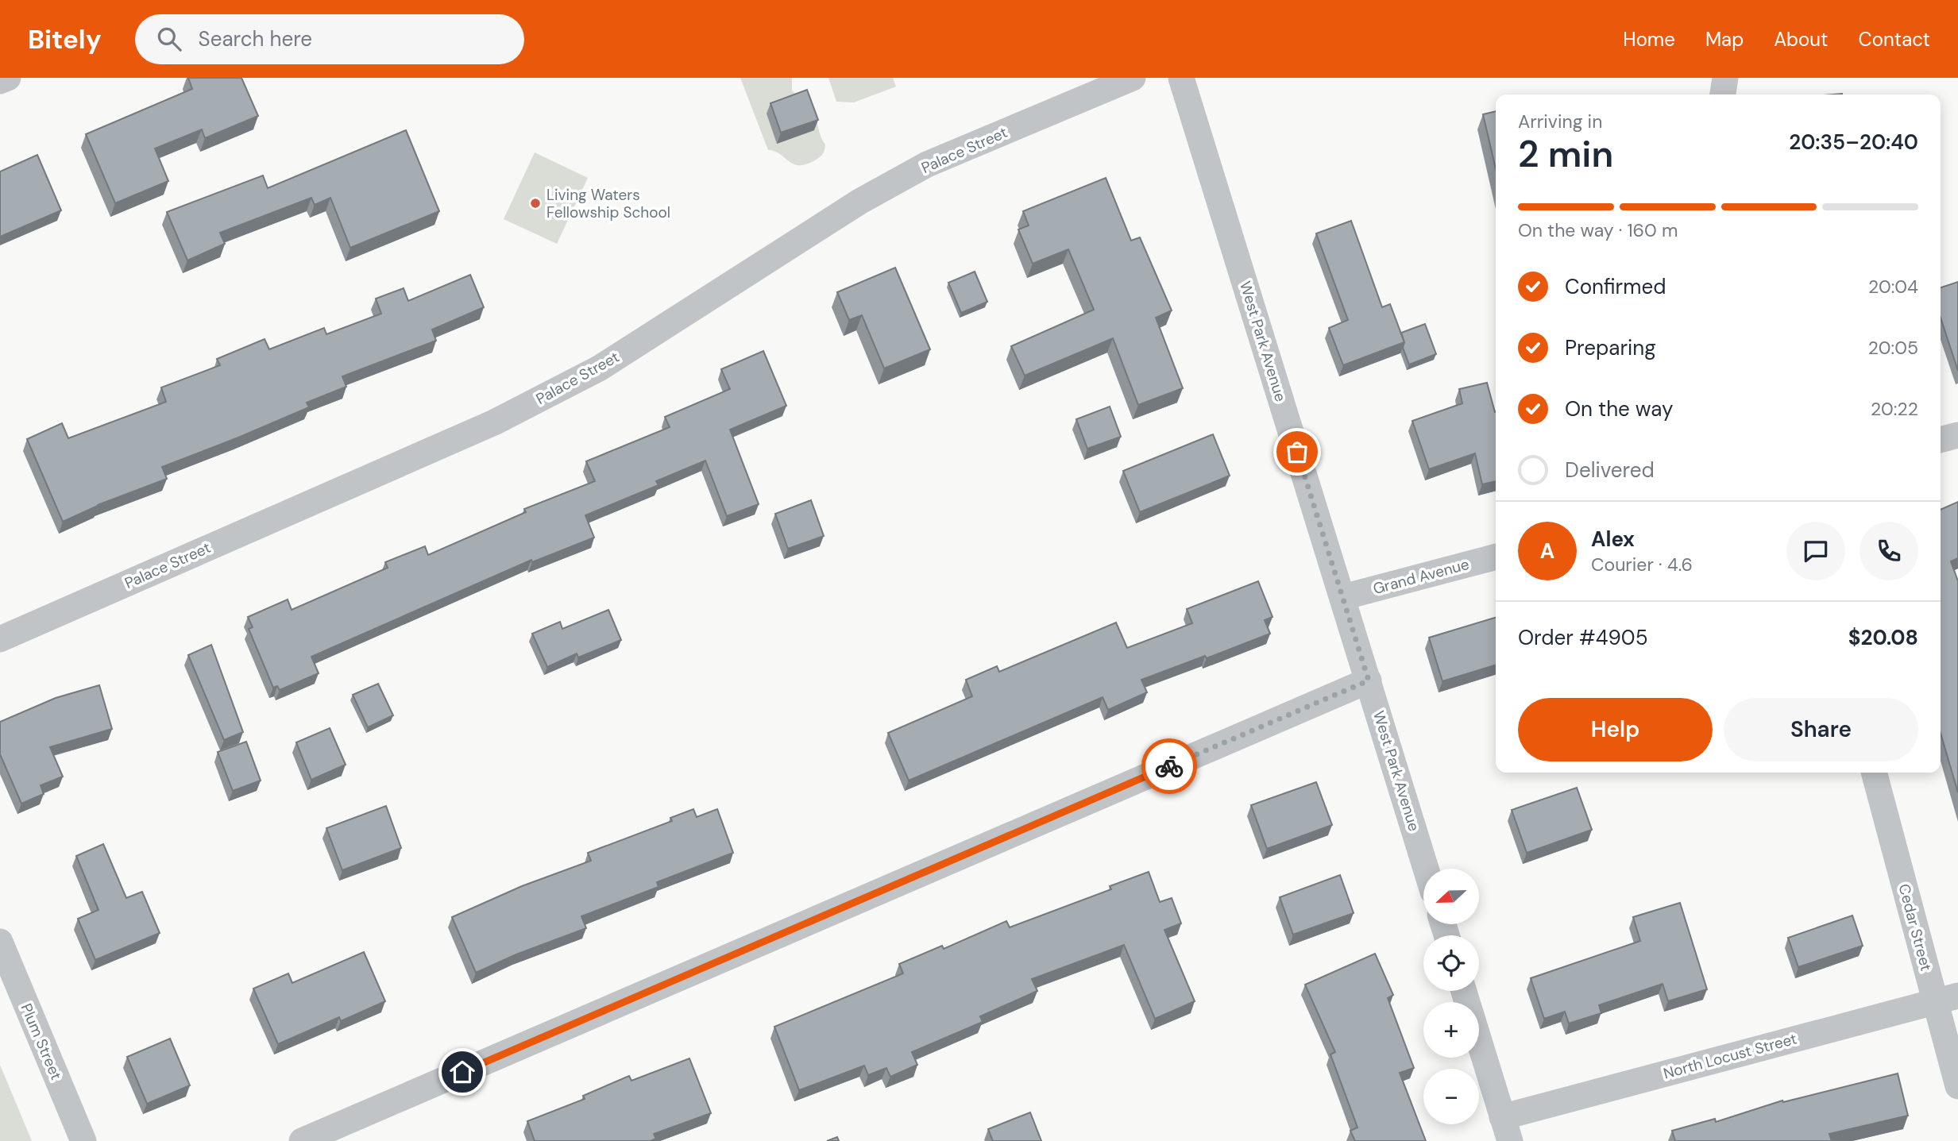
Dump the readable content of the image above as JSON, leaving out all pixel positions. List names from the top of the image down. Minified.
{"streets":{"street":["Palace Street","West Park Avenue","Grand Avenue","Cedar Street","Plum Street","North Locust Street"]},"crossings":[["West Park Avenue","Grand Avenue"],["Cedar Street","North Locust Street"]],"places":["Living Waters Fellowship School"],"north":"left","page":{"header":"Bitely","search":"Search here","nav":["Home","Map","About","Contact"],"heading":["2 min","Arriving in","20:35–20:40"],"panel":["Alex","Courier · 4.6","Order #4905","$20.08"],"bar":"On the way · 160 m","list":[["Confirmed","20:04"],["Preparing","20:05"],["On the way","20:22"],"Delivered"],"round":"A","buttons":["Help","Share"],"map_buttons":["+","−"]}}
